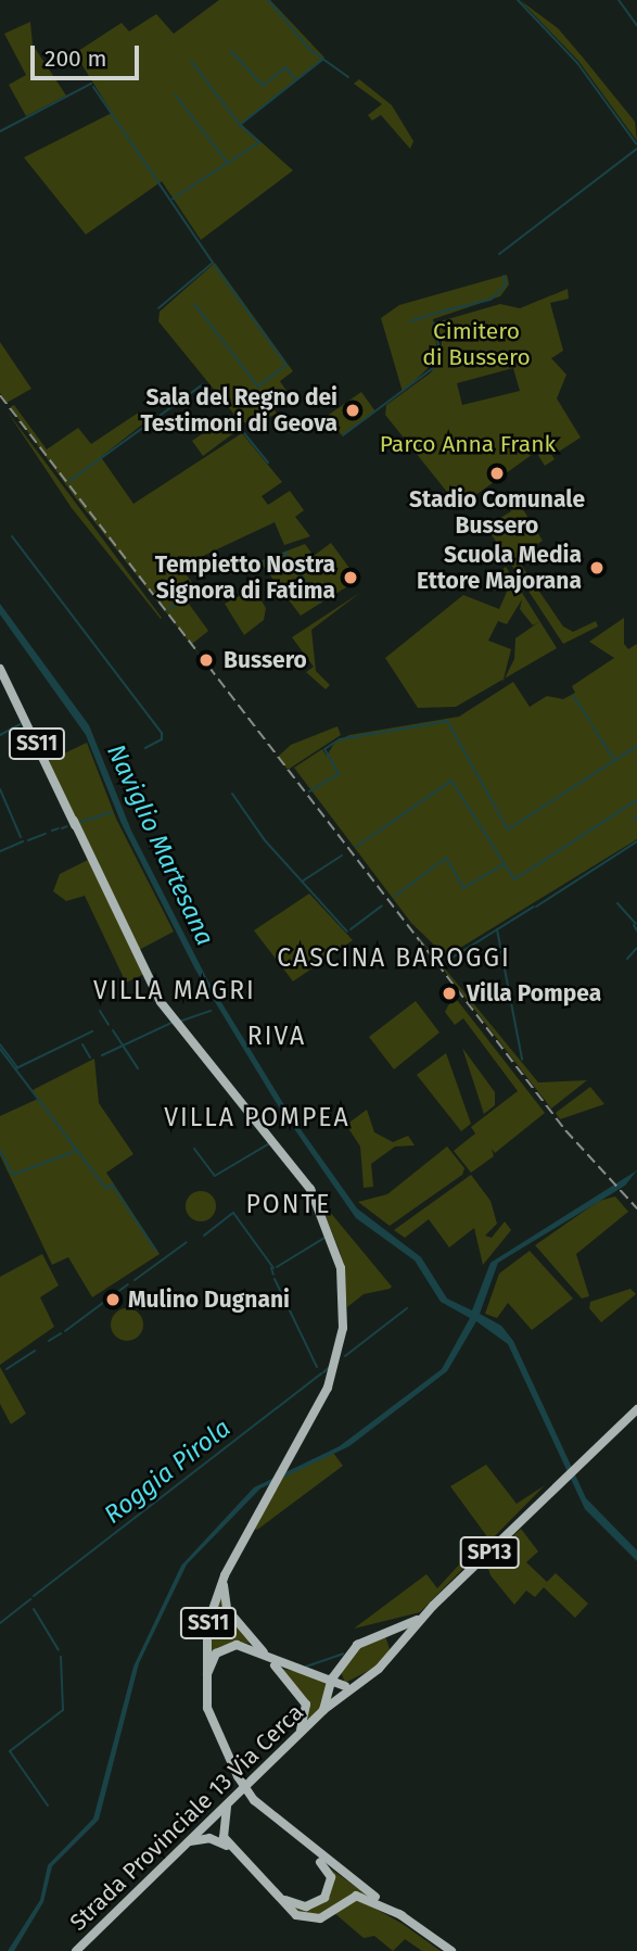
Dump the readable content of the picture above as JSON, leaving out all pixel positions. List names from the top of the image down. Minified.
{"streets":{"main road":["SS11","SP13","Strada Provinciale 13 Via Cerca"]},"districts":["CASCINA BAROGGI","VILLA MAGRI","RIVA","VILLA POMPEA","PONTE"],"water":["Naviglio Martesana","Roggia Pirola"],"parks":["Cimitero di Bussero","Parco Anna Frank"],"places":["Sala del Regno dei Testimoni di Geova","Stadio Comunale Bussero","Scuola Media Ettore Majorana","Tempietto Nostra Signora di Fatima","Bussero","Villa Pompea","Mulino Dugnani"],"scale_bar":"200 m"}
